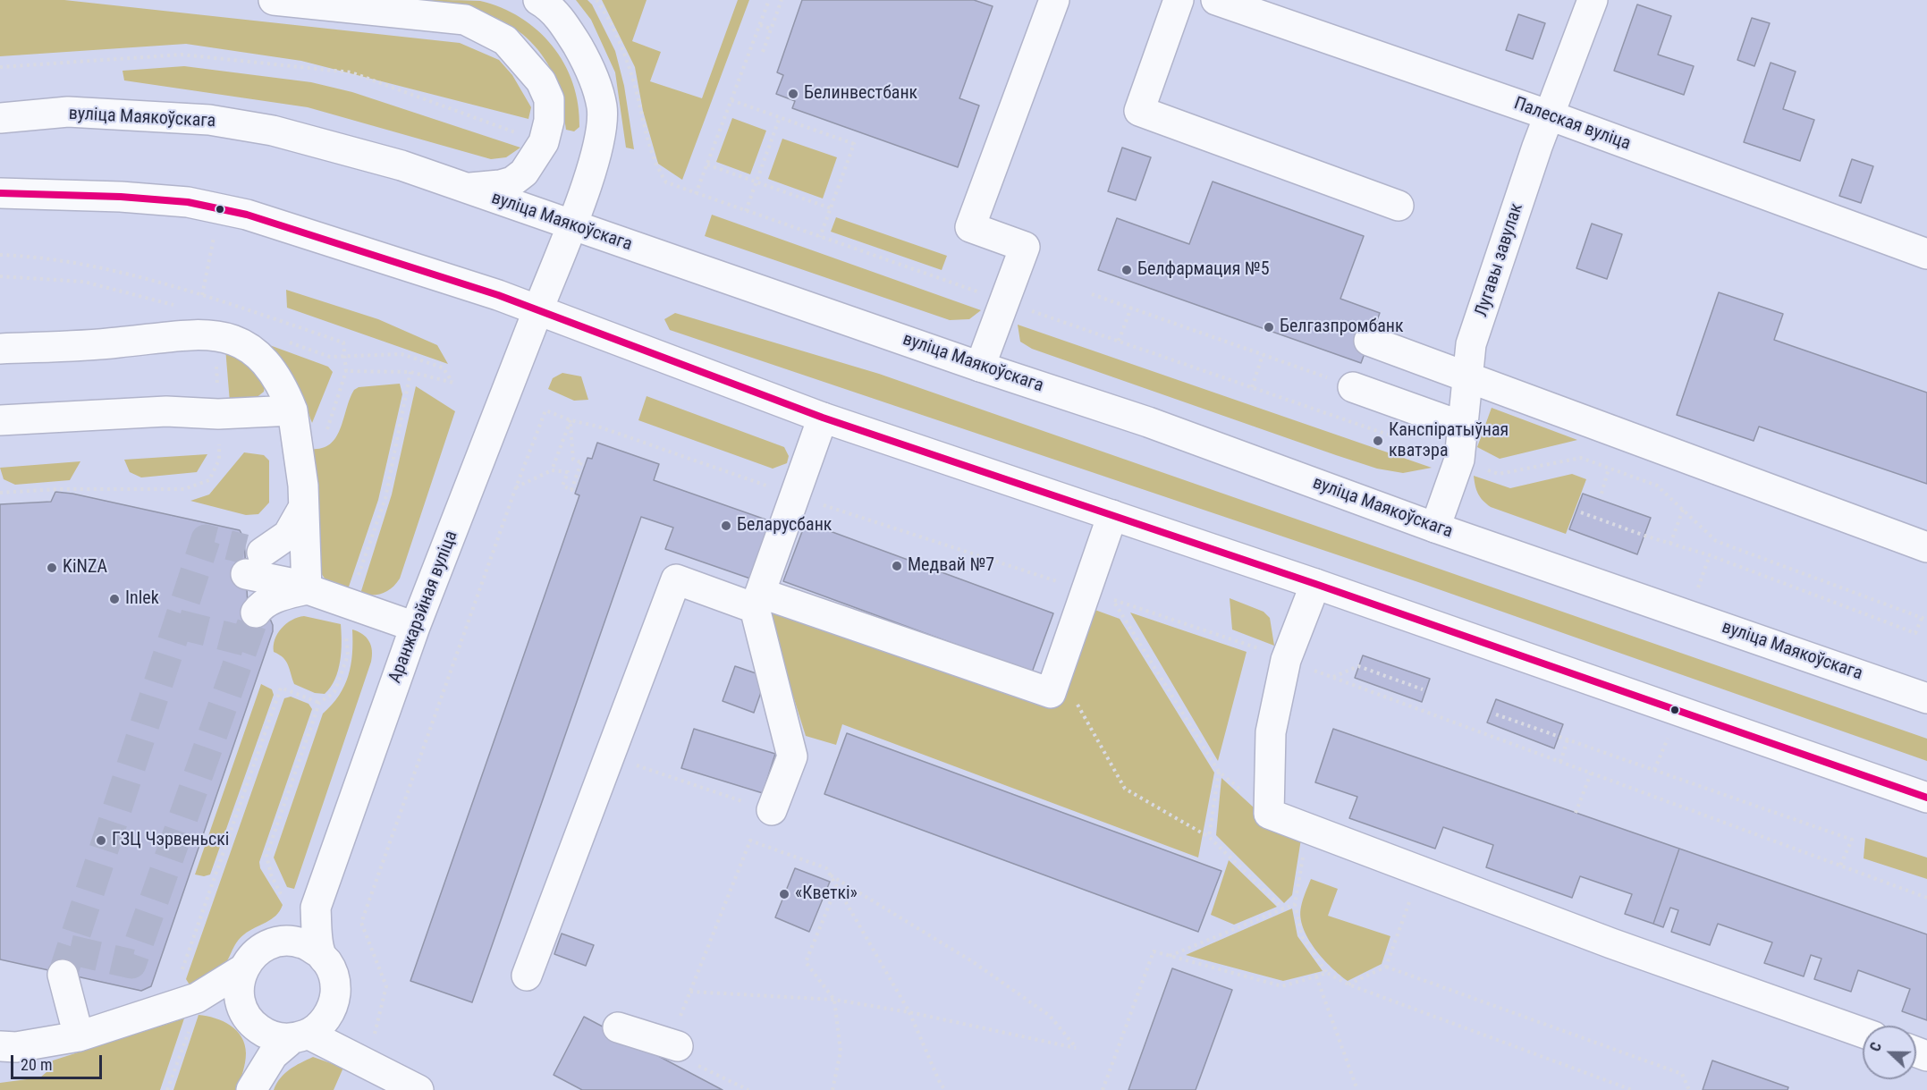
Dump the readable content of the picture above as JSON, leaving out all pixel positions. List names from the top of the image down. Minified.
{"streets":{"main road":["вуліца Маякоўскага","Палеская вуліца","Лугавы завулак","Аранжарэйная вуліца"]},"crossings":[["вуліца Маякоўскага","Лугавы завулак"],["вуліца Маякоўскага","Аранжарэйная вуліца"],["Палеская вуліца","Лугавы завулак"]],"places":["Белинвестбанк","Белфармация №5","Белгазпромбанк","Канспіратыўная кватэра","Беларусбанк","Медвай №7","KiNZA","Inlek","ГЗЦ Чэрвеньскі","«Кветкі»"],"scale_bar":"20 m","north":"left"}
